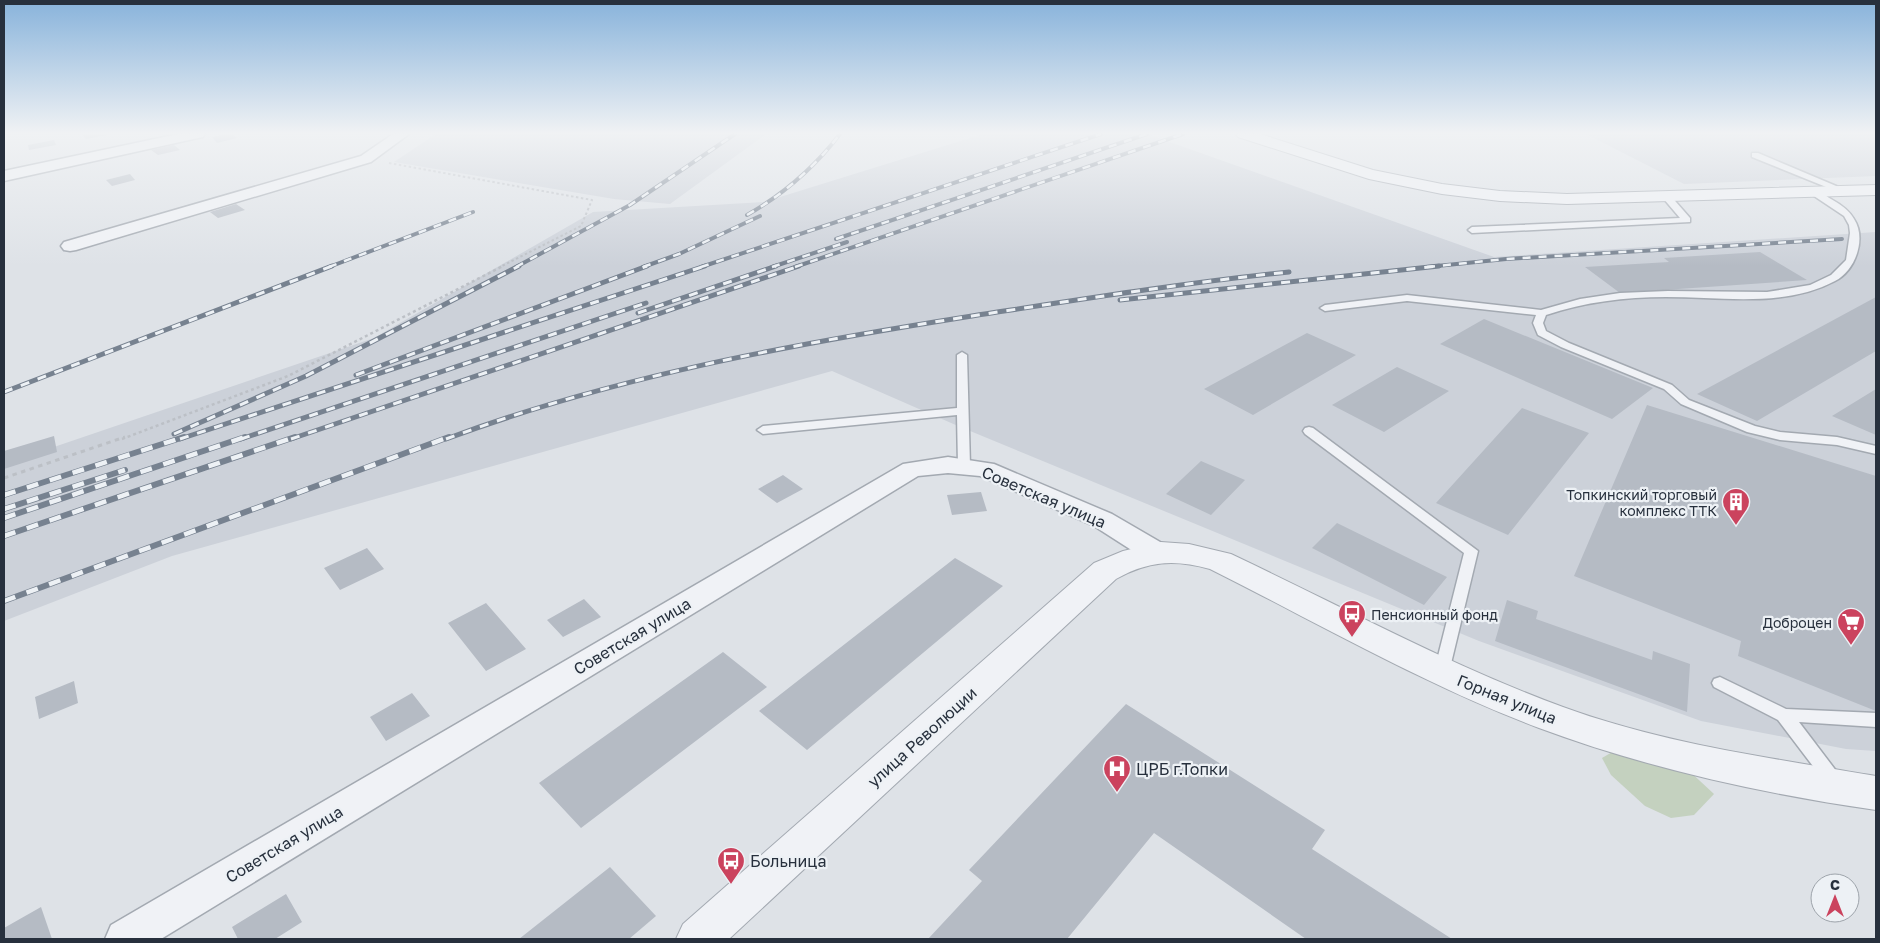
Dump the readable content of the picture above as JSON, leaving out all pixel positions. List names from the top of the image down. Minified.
{"streets":{"street":["Советская улица","Горная улица","улица Революции"]},"crossings":[["Советская улица","Горная улица"],["Советская улица","улица Революции"],["Горная улица","улица Революции"]],"places":{"building":["Топкинский торговый комплекс ТТК"],"bus stop":["Пенсионный фонд","Больница"],"supermarket":["Доброцен"],"hospital":["ЦРБ г.Топки"]},"north":"top"}
